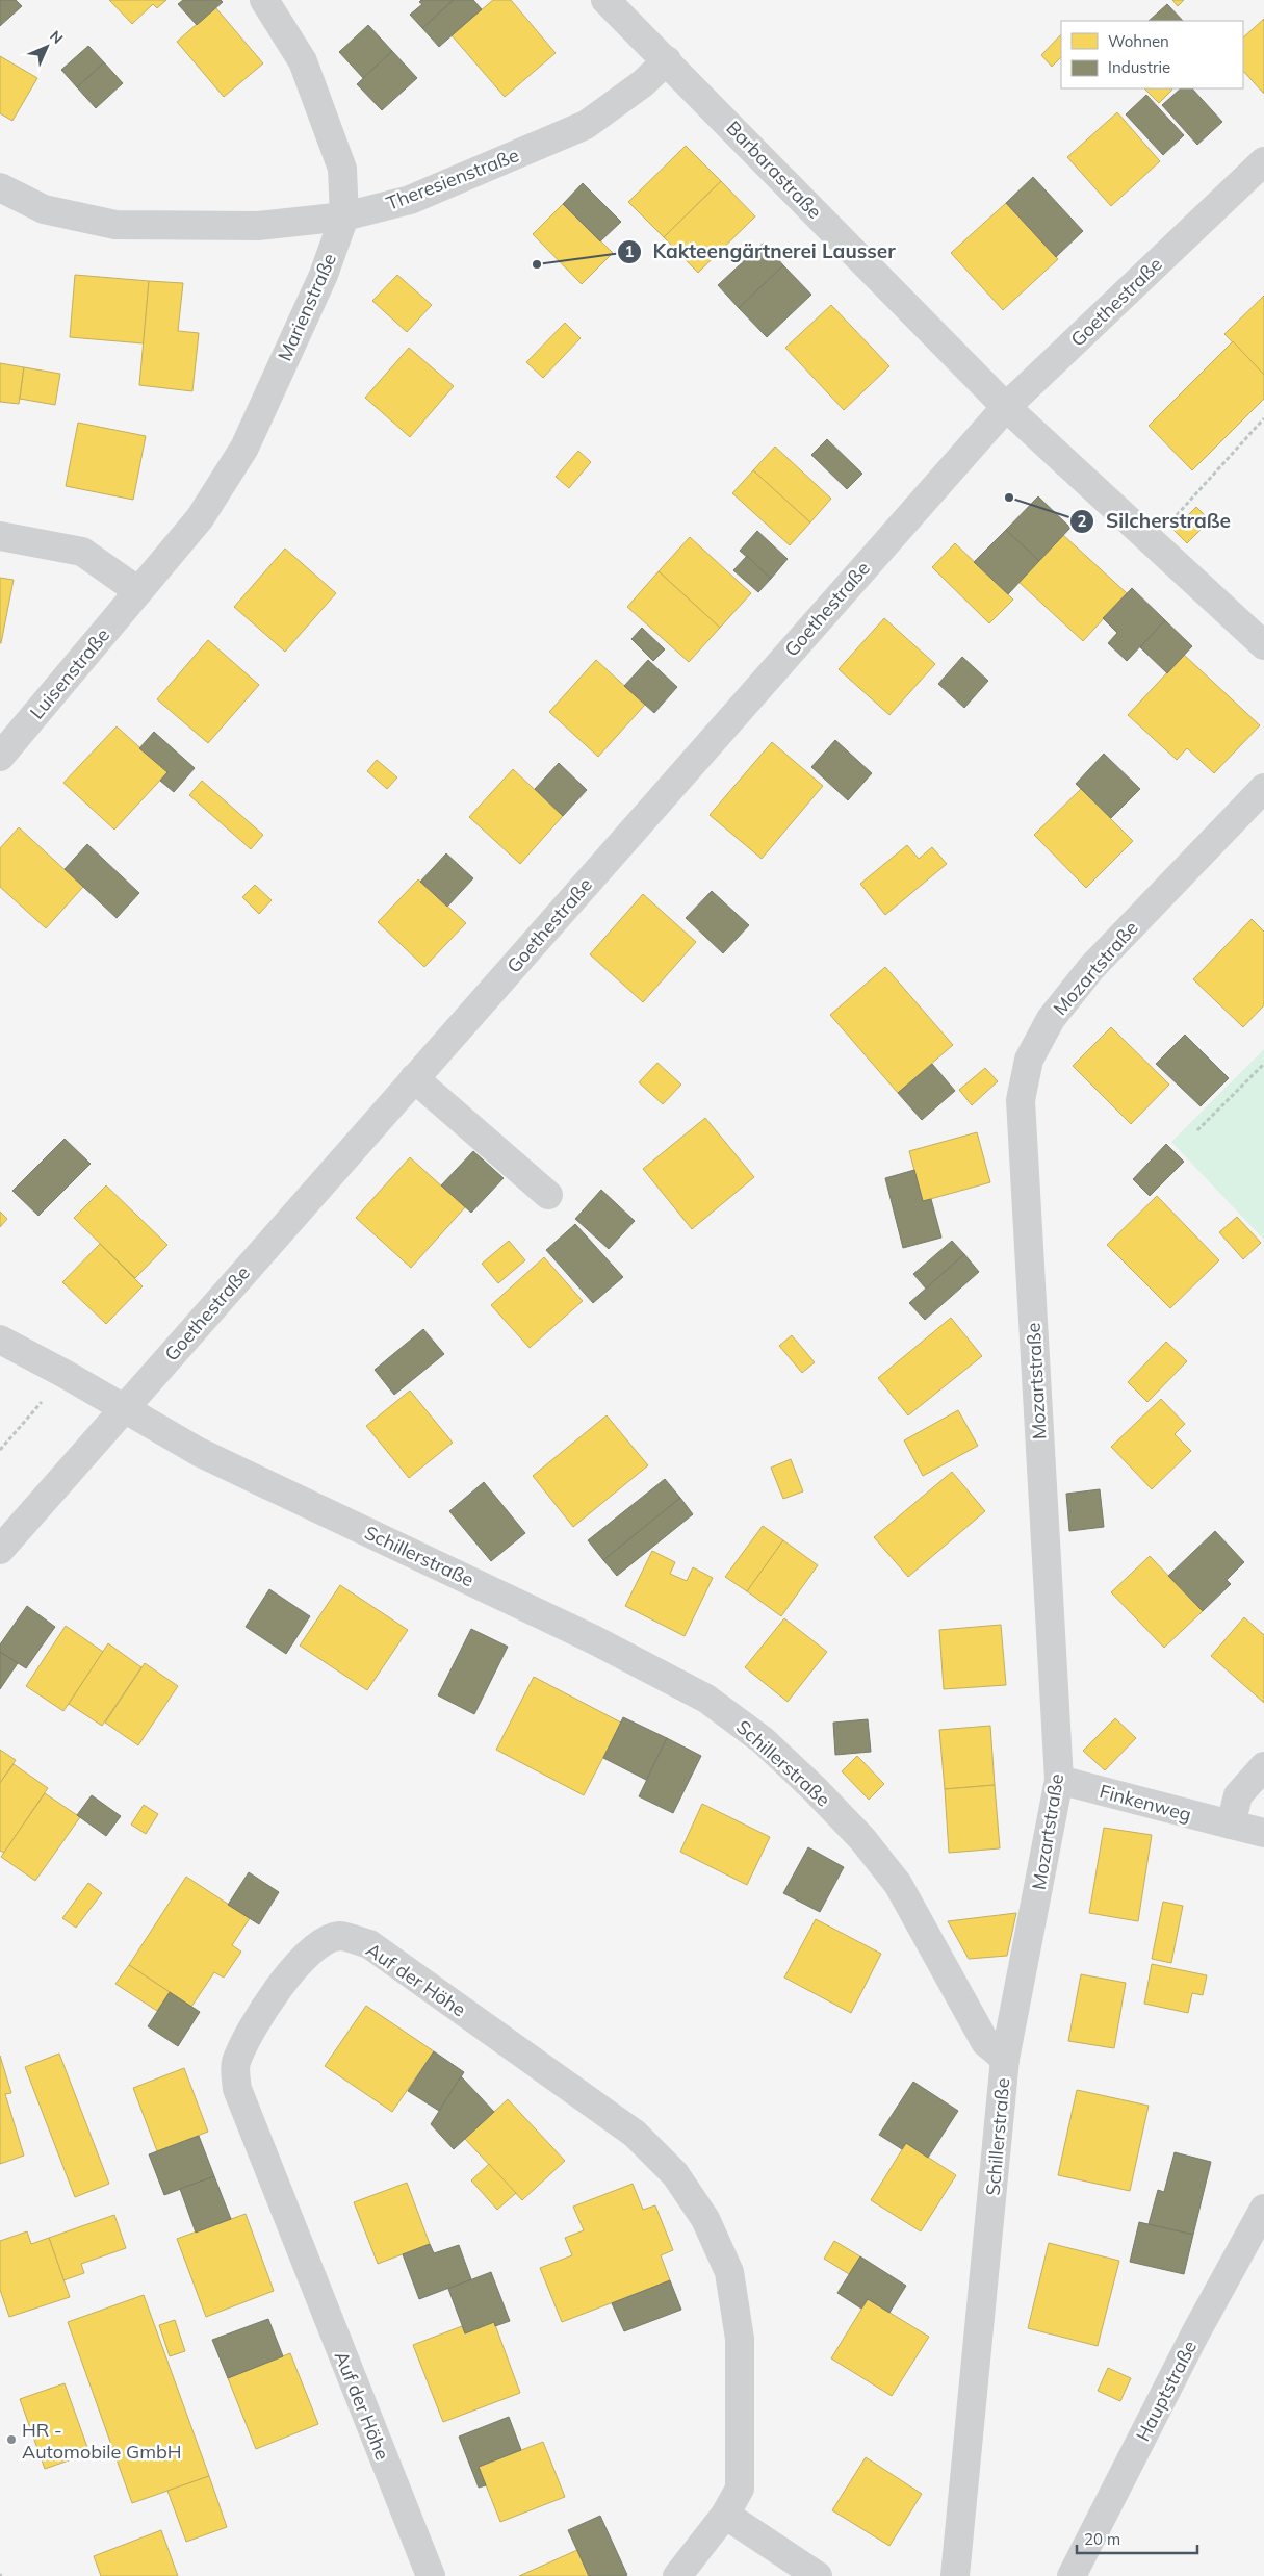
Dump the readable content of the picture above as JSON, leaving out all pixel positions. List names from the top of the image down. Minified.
{"streets":{"street":["Barbarastraße","Theresienstraße","Goethestraße","Marienstraße","Luisenstraße","Mozartstraße","Schillerstraße","Finkenweg","Auf der Höhe","Hauptstraße"]},"crossings":[["Barbarastraße","Theresienstraße"],["Barbarastraße","Goethestraße"],["Theresienstraße","Marienstraße"],["Goethestraße","Schillerstraße"],["Marienstraße","Luisenstraße"],["Mozartstraße","Schillerstraße"],["Mozartstraße","Finkenweg"]],"places":["Kakteengärtnerei Lausser","Silcherstraße","HR - Automobile GmbH"],"legend":["Wohnen","Industrie"],"scale_bar":"20 m","north":"top right"}
